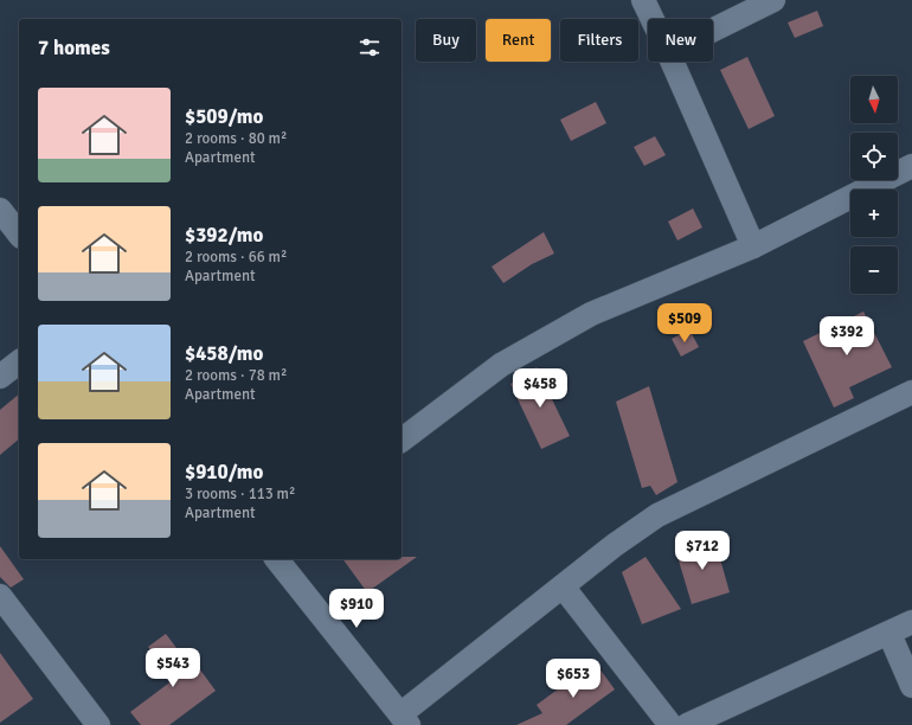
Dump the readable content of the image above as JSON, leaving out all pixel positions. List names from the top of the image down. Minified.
{"north":"bottom","page":{"chip":["Buy","Rent","Filters","New"],"heading":"7 homes","map_buttons":["+","−"],"list":[{"name":"$509/mo","note":"2 rooms · 80 m² · Apartment"},{"name":"$392/mo","note":"2 rooms · 66 m² · Apartment"},{"name":"$458/mo","note":"2 rooms · 78 m² · Apartment"},{"name":"$910/mo","note":"3 rooms · 113 m² · Apartment"}],"price":["$509","$392","$458","$712","$910","$543","$653"]}}
